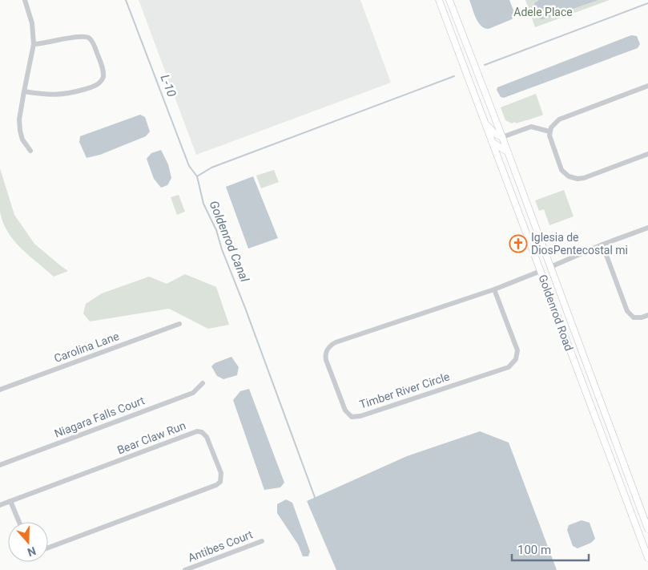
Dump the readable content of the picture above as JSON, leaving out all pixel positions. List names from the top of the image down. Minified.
{"streets":{"main road":["Goldenrod Road"],"street":["Carolina Lane","Timber River Circle","Niagara Falls Court","Bear Claw Run","Antibes Court"]},"crossings":[["Goldenrod Road","Timber River Circle"]],"water":["L-10","Goldenrod Canal"],"parks":["Adele Place"],"places":{"church":["Iglesia de DiosPentecostal mi"]},"scale_bar":"100 m","north":"bottom"}
